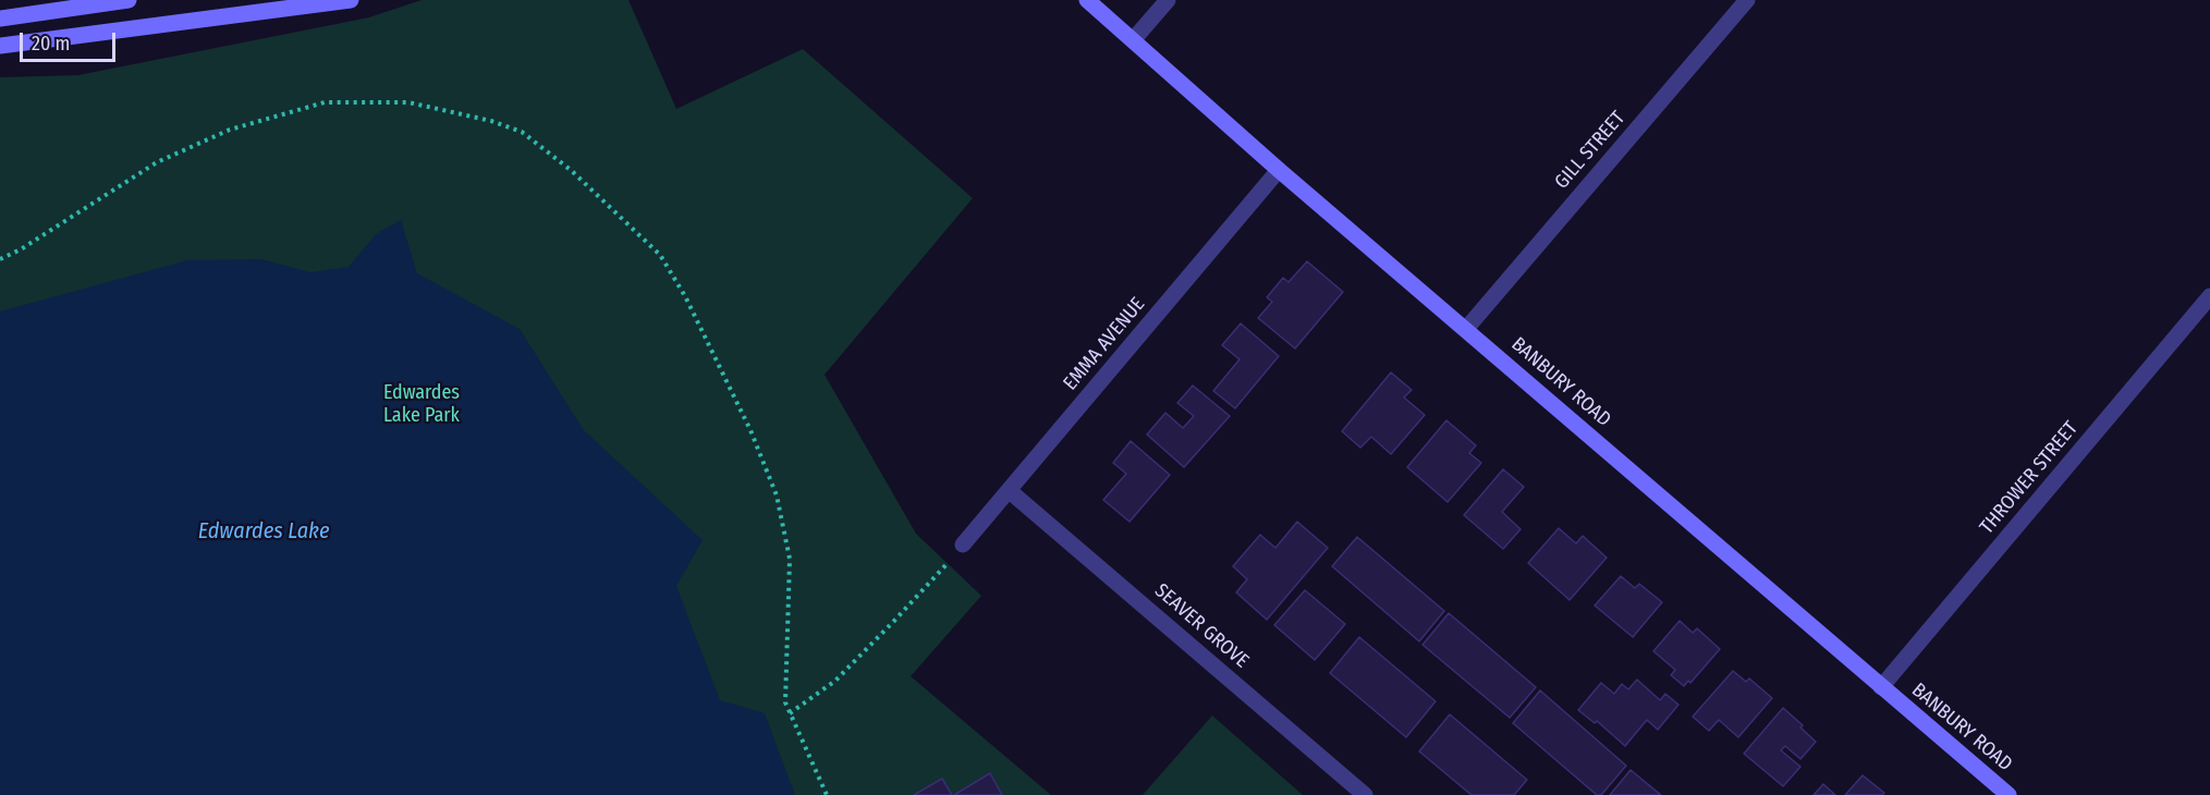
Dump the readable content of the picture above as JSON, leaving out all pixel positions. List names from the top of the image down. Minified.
{"streets":{"street":["GILL STREET","EMMA AVENUE","BANBURY ROAD","THROWER STREET","SEAVER GROVE"]},"crossings":[["GILL STREET","BANBURY ROAD"],["EMMA AVENUE","BANBURY ROAD"],["EMMA AVENUE","SEAVER GROVE"],["BANBURY ROAD","THROWER STREET"]],"water":["Edwardes Lake"],"parks":["Edwardes Lake Park"],"scale_bar":"20 m"}
